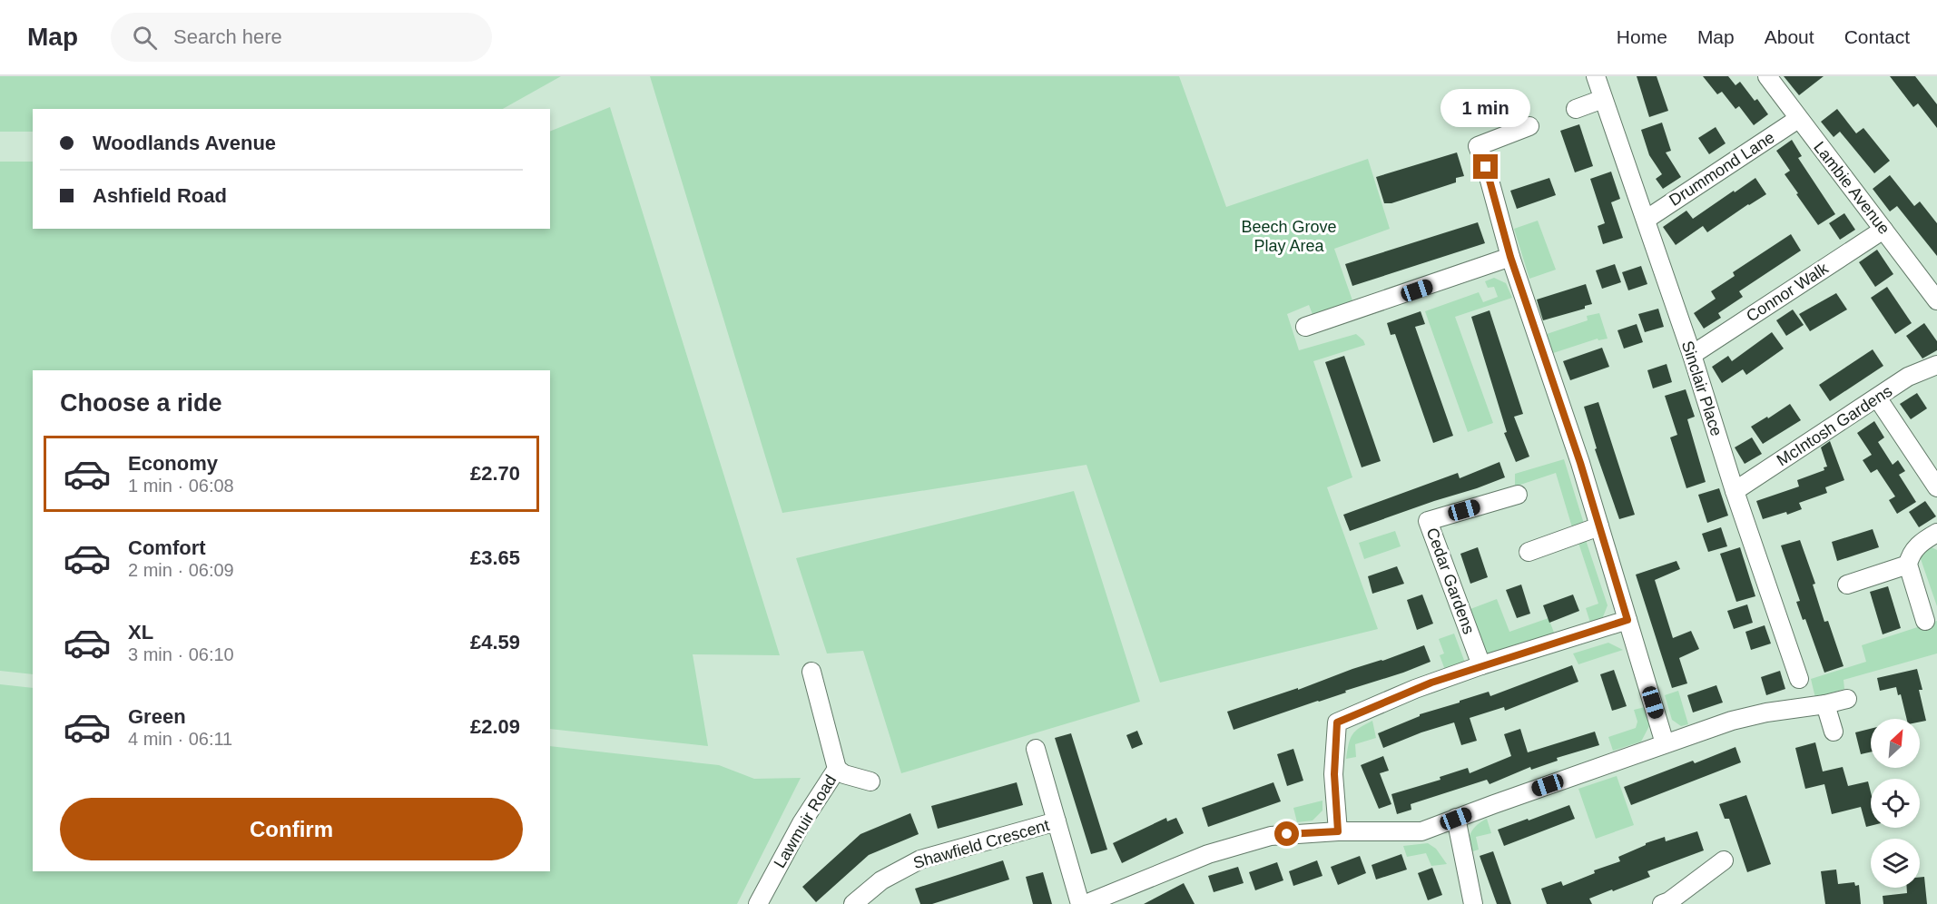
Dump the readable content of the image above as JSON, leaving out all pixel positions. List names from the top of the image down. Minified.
{"streets":{"street":["Drummond Lane","Lambie Avenue","Connor Walk","Sinclair Place","McIntosh Gardens","Cedar Gardens","Lawmuir Road","Shawfield Crescent"]},"crossings":[["Drummond Lane","Lambie Avenue"],["Drummond Lane","Sinclair Place"],["Lambie Avenue","Connor Walk"],["Connor Walk","Sinclair Place"],["Sinclair Place","McIntosh Gardens"]],"parks":["Beech Grove Play Area"],"north":"top right","page":{"header":"Map","search":"Search here","nav":["Home","Map","About","Contact"],"bubble":"1 min","banner":["Woodlands Avenue","Ashfield Road"],"heading":"Choose a ride","list":[{"name":"Economy","note":"1 min · 06:08","value":"£2.70"},{"name":"Comfort","note":"2 min · 06:09","value":"£3.65"},{"name":"XL","note":"3 min · 06:10","value":"£4.59"},{"name":"Green","note":"4 min · 06:11","value":"£2.09"}],"buttons":"Confirm"}}
